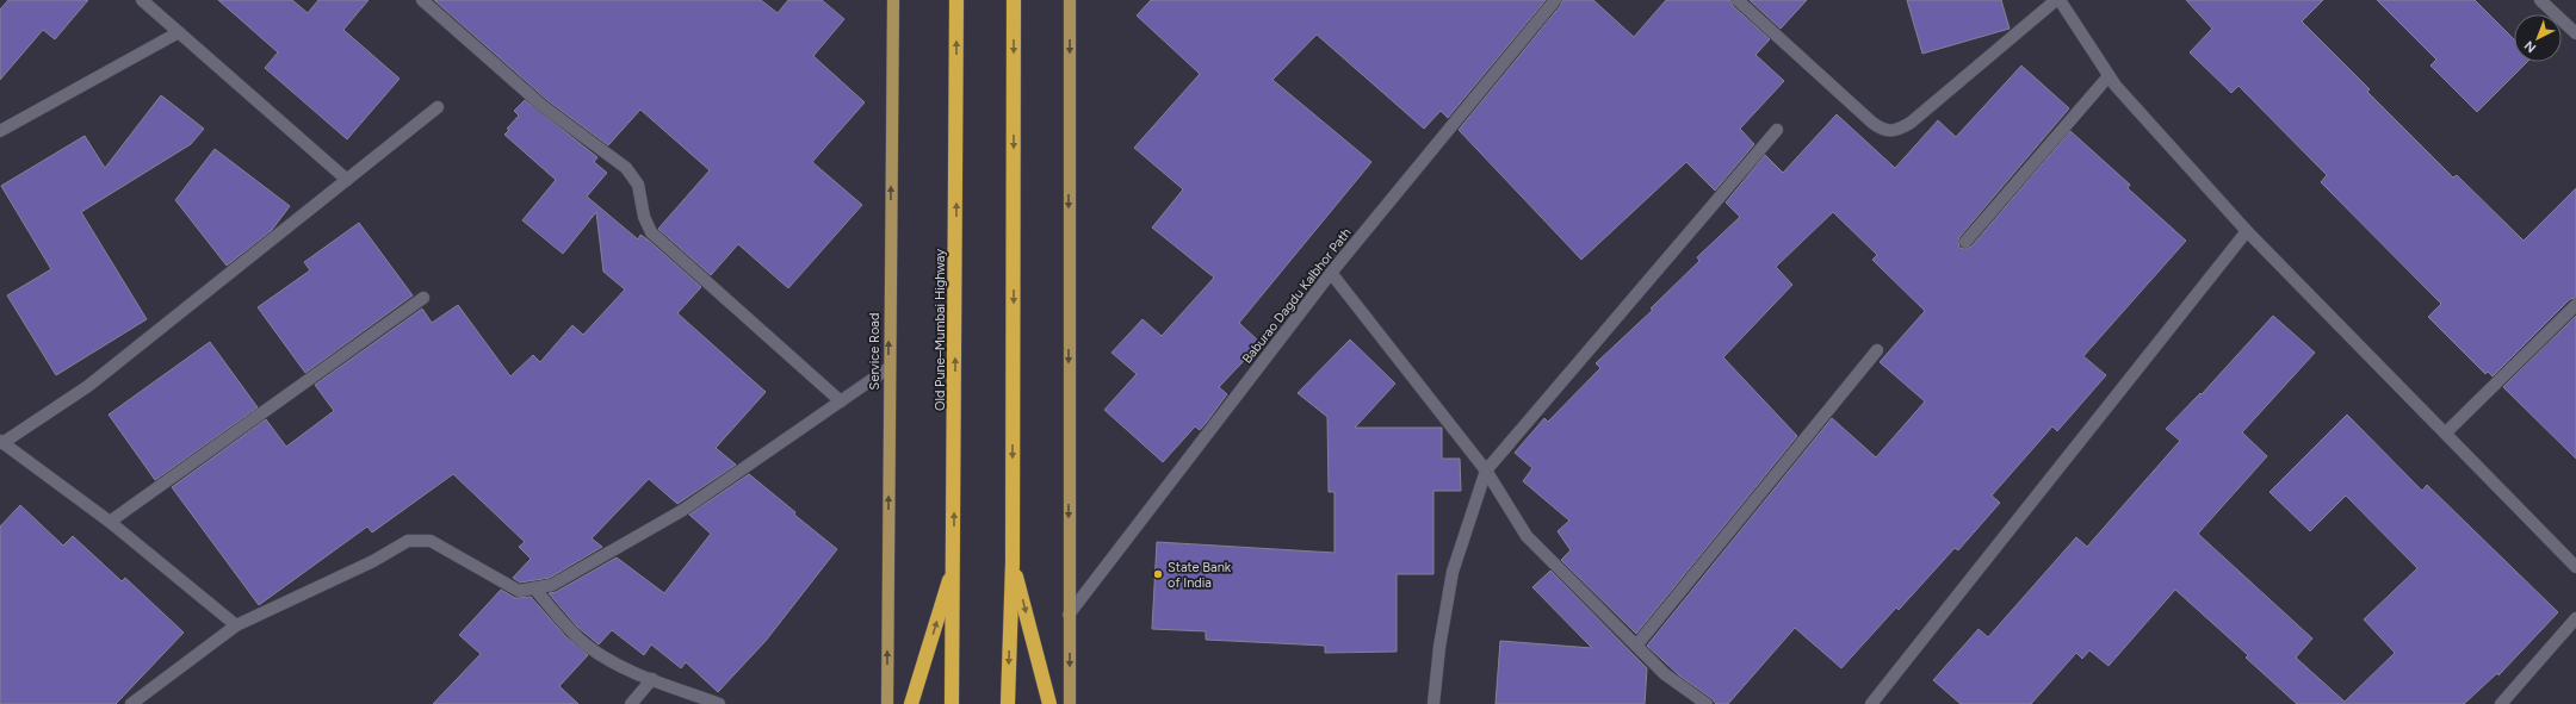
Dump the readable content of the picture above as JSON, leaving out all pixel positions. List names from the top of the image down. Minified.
{"streets":{"highway":["Old Pune–Mumbai Highway"],"main road":["Service Road"],"street":["Baburao Dagdu Kalbhor Path"]},"one_way":["Service Road"],"places":["State Bank of India"],"north":"bottom left"}
